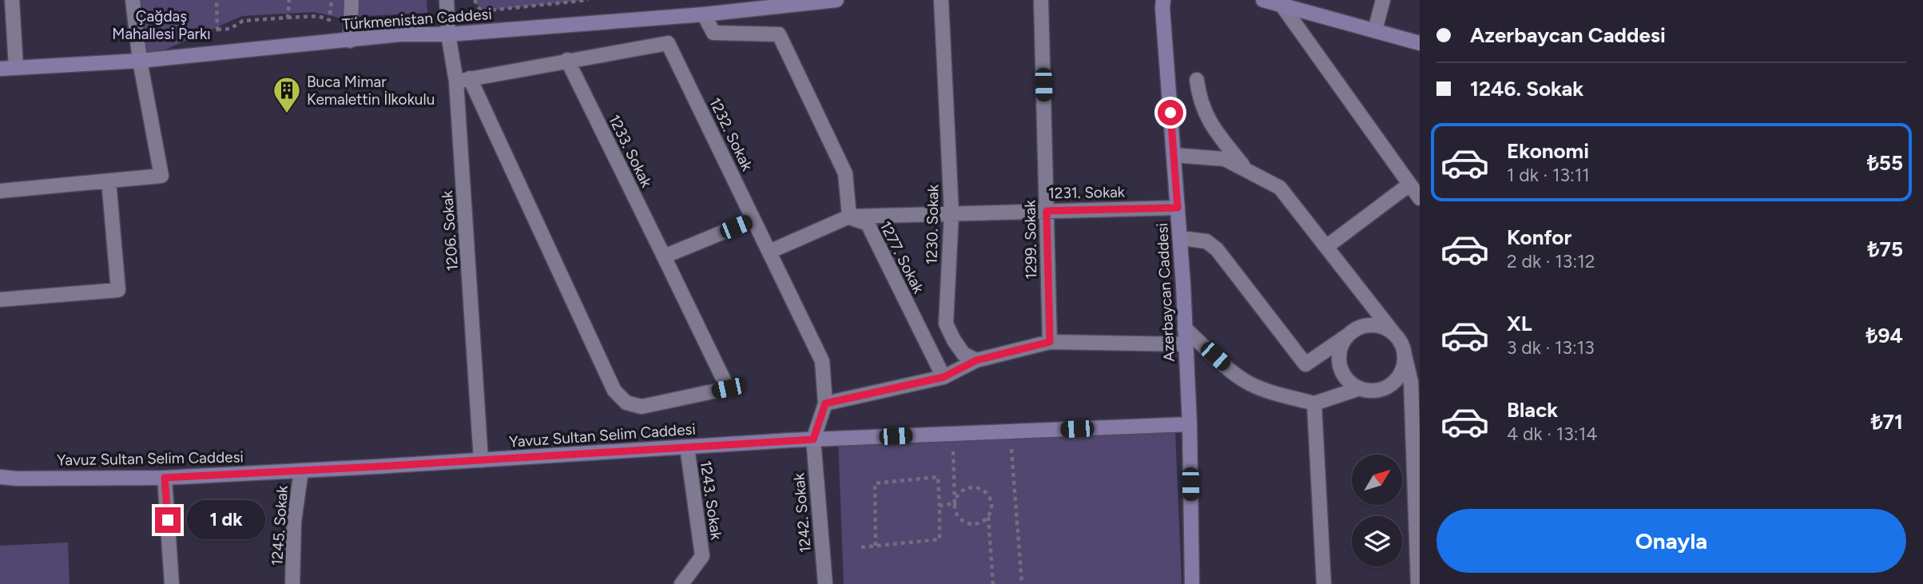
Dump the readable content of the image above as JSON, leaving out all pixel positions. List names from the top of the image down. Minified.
{"streets":{"main road":["Türkmenistan Caddesi","Azerbaycan Caddesi","Yavuz Sultan Selim Caddesi"],"street":["1232. Sokak","1233. Sokak","1231. Sokak","1230. Sokak","1206. Sokak","1299. Sokak","1277. Sokak","1243. Sokak","1242. Sokak","1245. Sokak"]},"crossings":[["Türkmenistan Caddesi","1206. Sokak"],["1232. Sokak","1233. Sokak"],["1232. Sokak","1231. Sokak"],["1232. Sokak","1206. Sokak"],["1232. Sokak","Yavuz Sultan Selim Caddesi"],["1232. Sokak","1242. Sokak"],["1233. Sokak","1206. Sokak"],["1231. Sokak","1230. Sokak"],["1231. Sokak","1299. Sokak"],["1231. Sokak","1277. Sokak"],["1231. Sokak","Azerbaycan Caddesi"],["1206. Sokak","Yavuz Sultan Selim Caddesi"],["Azerbaycan Caddesi","Yavuz Sultan Selim Caddesi"],["Yavuz Sultan Selim Caddesi","1243. Sokak"],["Yavuz Sultan Selim Caddesi","1242. Sokak"],["Yavuz Sultan Selim Caddesi","1245. Sokak"]],"parks":["Çağdaş Mahallesi Parkı"],"places":{"building":["Buca Mimar Kemalettin İlkokulu"]},"north":"top right","page":{"banner":["Azerbaycan Caddesi","1246. Sokak"],"list":[{"name":"Ekonomi","note":"1 dk · 13:11","value":"₺55"},{"name":"Konfor","note":"2 dk · 13:12","value":"₺75"},{"name":"XL","note":"3 dk · 13:13","value":"₺94"},{"name":"Black","note":"4 dk · 13:14","value":"₺71"}],"buttons":"Onayla","bubble":"1 dk"}}
